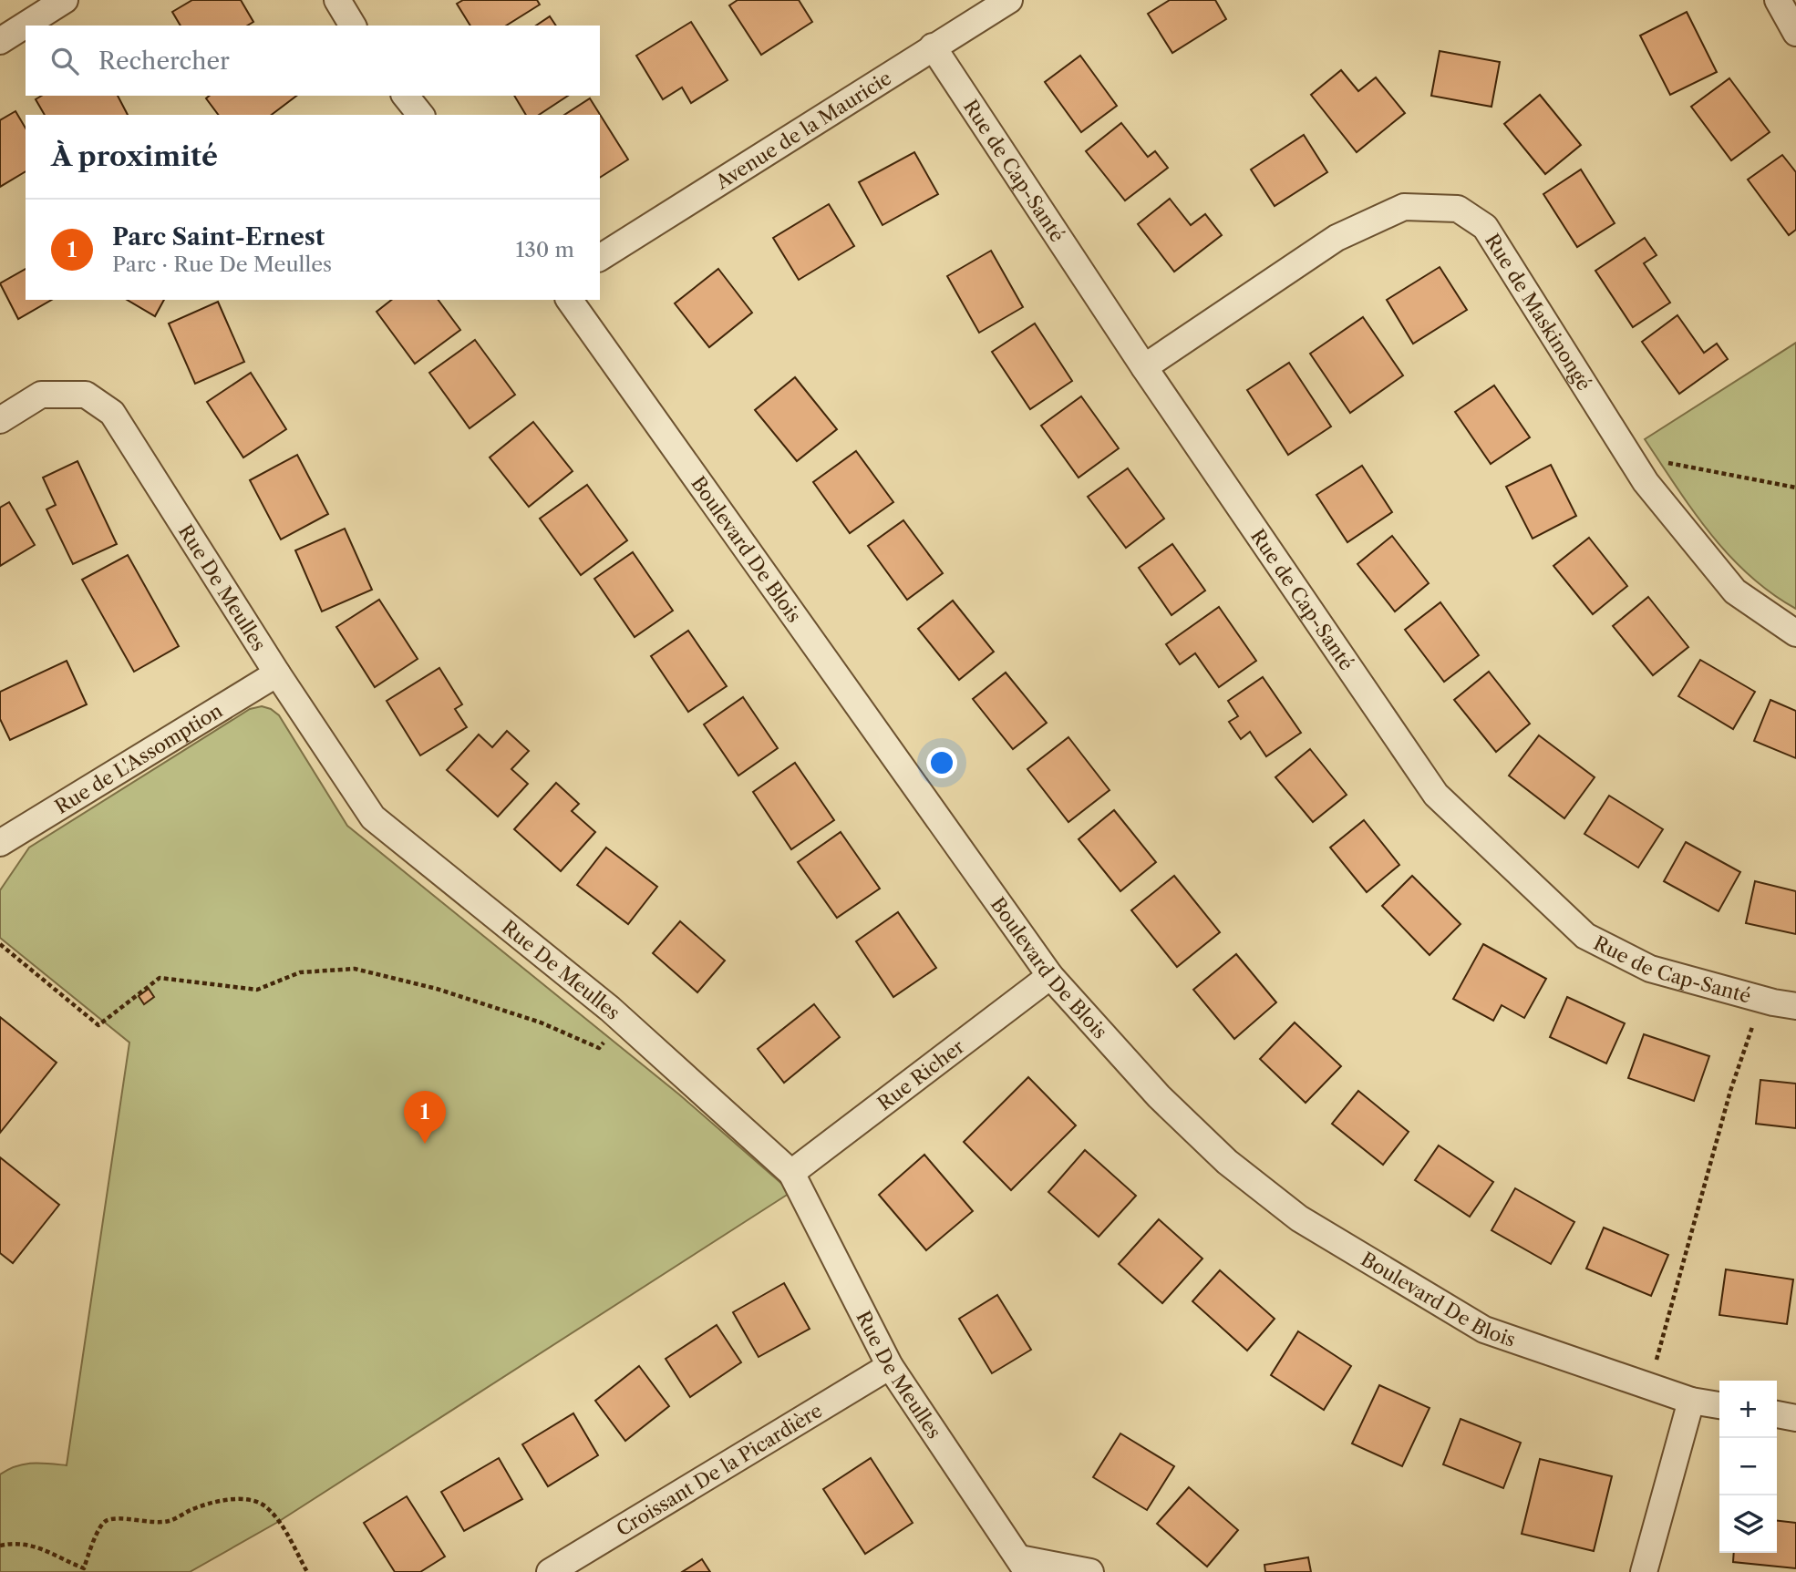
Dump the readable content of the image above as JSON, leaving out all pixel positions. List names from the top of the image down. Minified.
{"streets":{"street":["Avenue de la Mauricie","Rue de Cap-Santé","Rue de Maskinongé","Boulevard De Blois","Rue De Meulles","Rue de L'Assomption","Rue Richer","Croissant De la Picardière"]},"crossings":[["Avenue de la Mauricie","Rue de Cap-Santé"],["Rue de Cap-Santé","Rue de Maskinongé"],["Boulevard De Blois","Rue Richer"],["Rue De Meulles","Rue de L'Assomption"],["Rue De Meulles","Rue Richer"],["Rue De Meulles","Croissant De la Picardière"]],"page":{"search":"Rechercher","heading":"À proximité","list":[{"mark":"1","name":"Parc Saint-Ernest","note":"Parc · Rue De Meulles","value":"130 m"}],"pins":"1","map_buttons":["+","−"]}}
